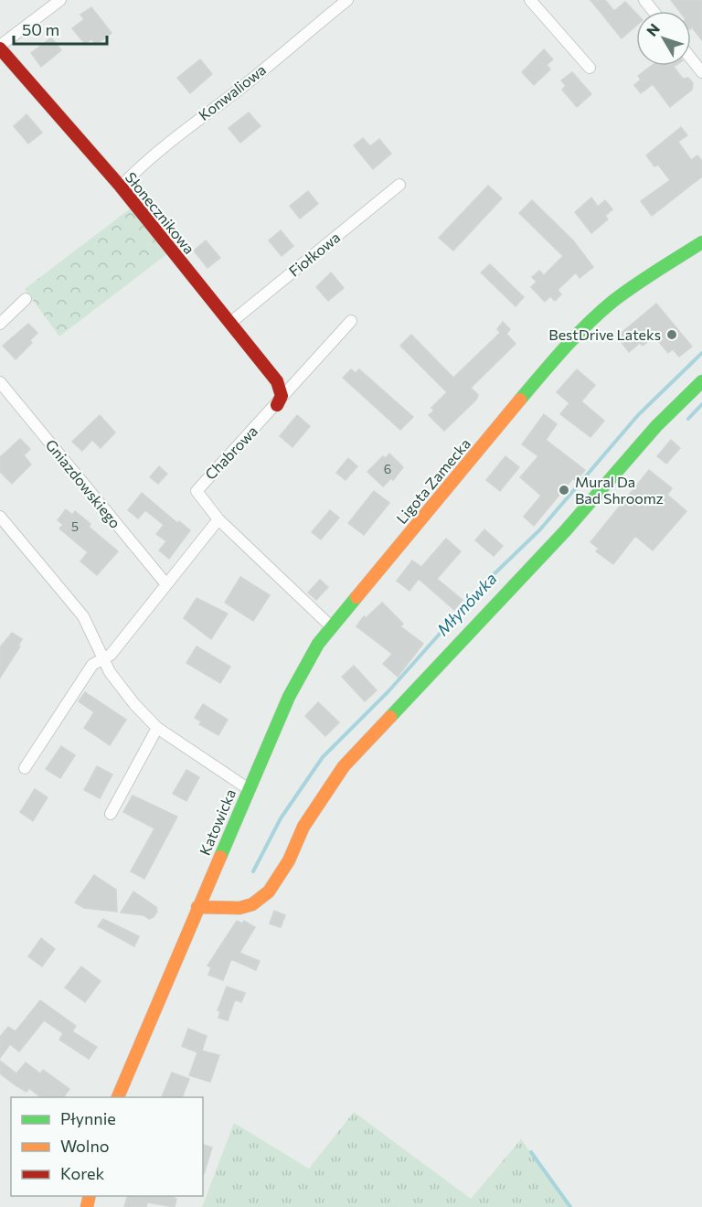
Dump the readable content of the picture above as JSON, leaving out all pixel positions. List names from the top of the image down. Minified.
{"streets":{"street":["Konwaliowa","Słonecznikowa","Fiołkowa","Chabrowa","Ligota Zamecka","Gniazdowskiego","Katowicka"]},"crossings":[["Konwaliowa","Słonecznikowa"],["Słonecznikowa","Fiołkowa"],["Słonecznikowa","Chabrowa"],["Chabrowa","Ligota Zamecka"],["Ligota Zamecka","Katowicka"]],"water":["Młynówka"],"places":["BestDrive Lateks","Mural Da Bad Shroomz"],"house_numbers":["6","5"],"legend":["Płynnie","Wolno","Korek"],"scale_bar":"50 m","north":"top left"}
